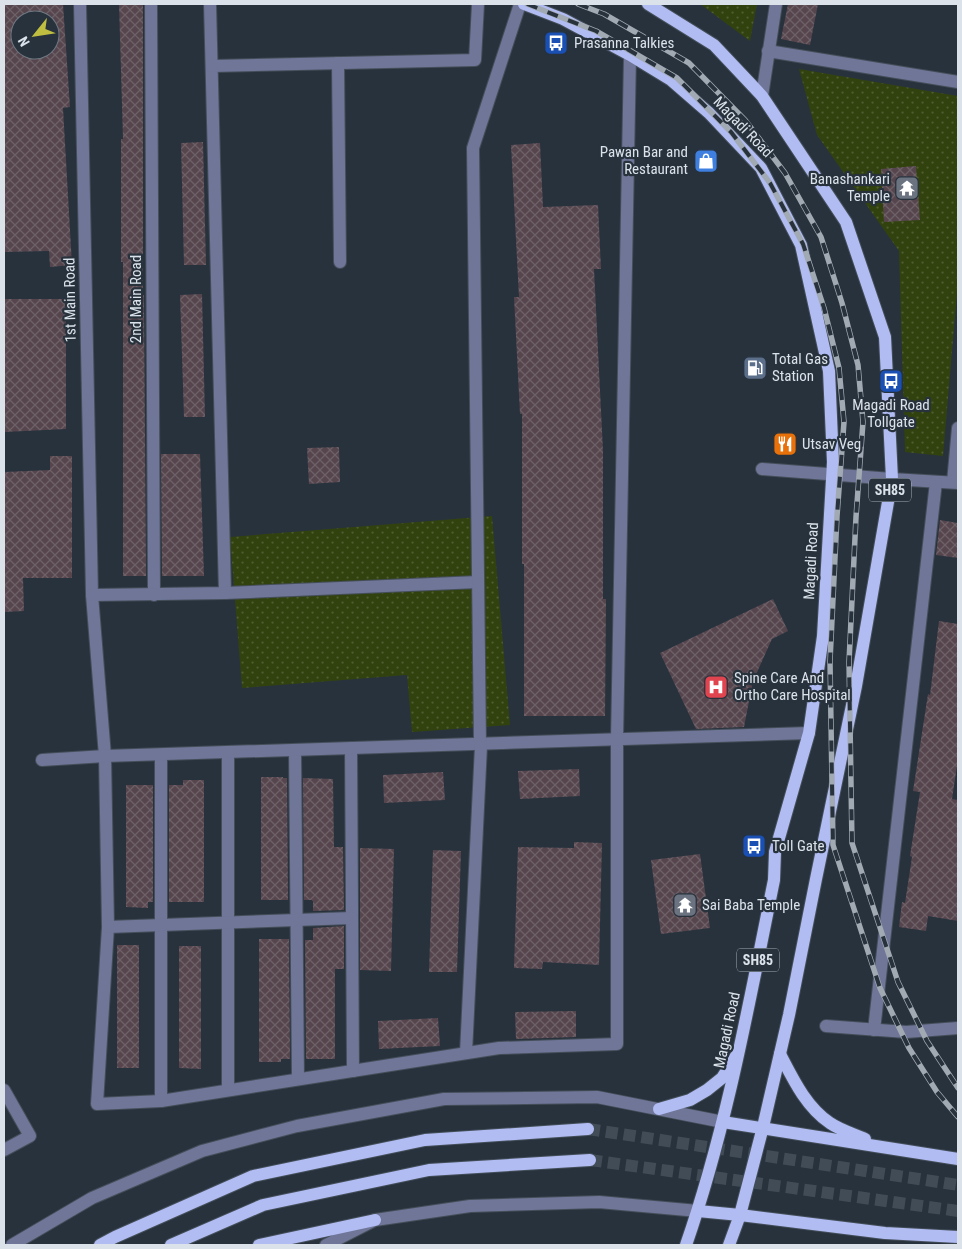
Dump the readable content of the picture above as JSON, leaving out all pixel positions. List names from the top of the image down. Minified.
{"streets":{"main road":["Magadi Road","SH85"],"street":["2nd Main Road","1st Main Road"]},"places":{"bus stop":["Prasanna Talkies","Magadi Road Tollgate","Toll Gate"],"shop":["Pawan Bar and Restaurant"],"temple":["Banashankari Temple","Sai Baba Temple"],"fuel station":["Total Gas Station"],"restaurant":["Utsav Veg"],"hospital":["Spine Care And Ortho Care Hospital"]},"north":"bottom left"}
